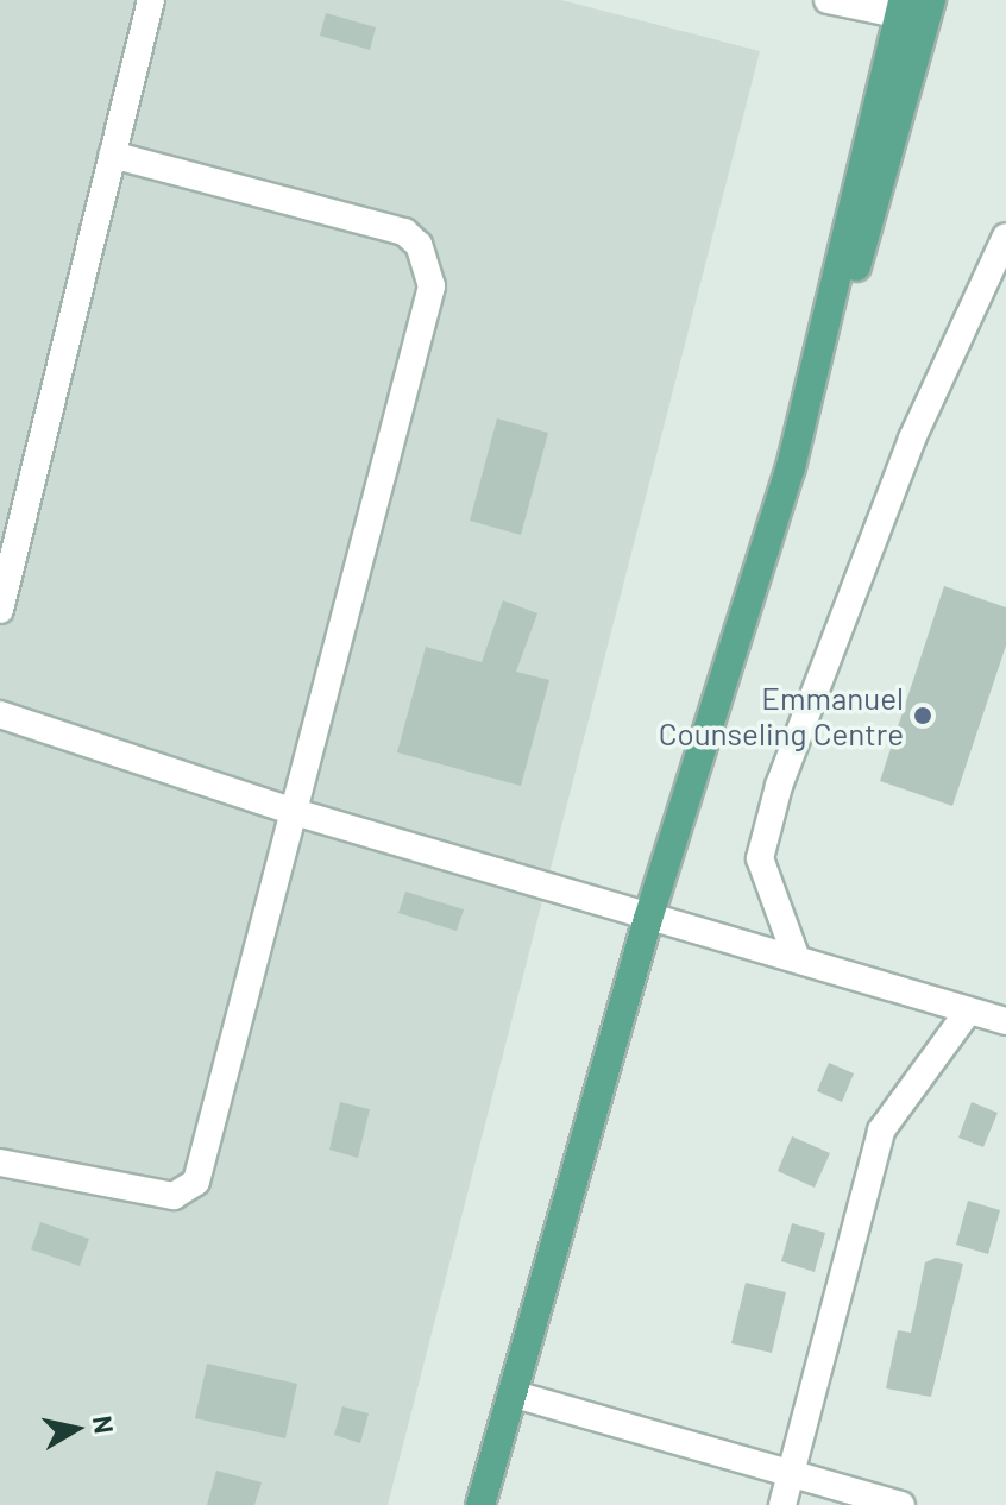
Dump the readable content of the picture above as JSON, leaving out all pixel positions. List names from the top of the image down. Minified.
{"places":["Emmanuel Counseling Centre"],"north":"right"}
